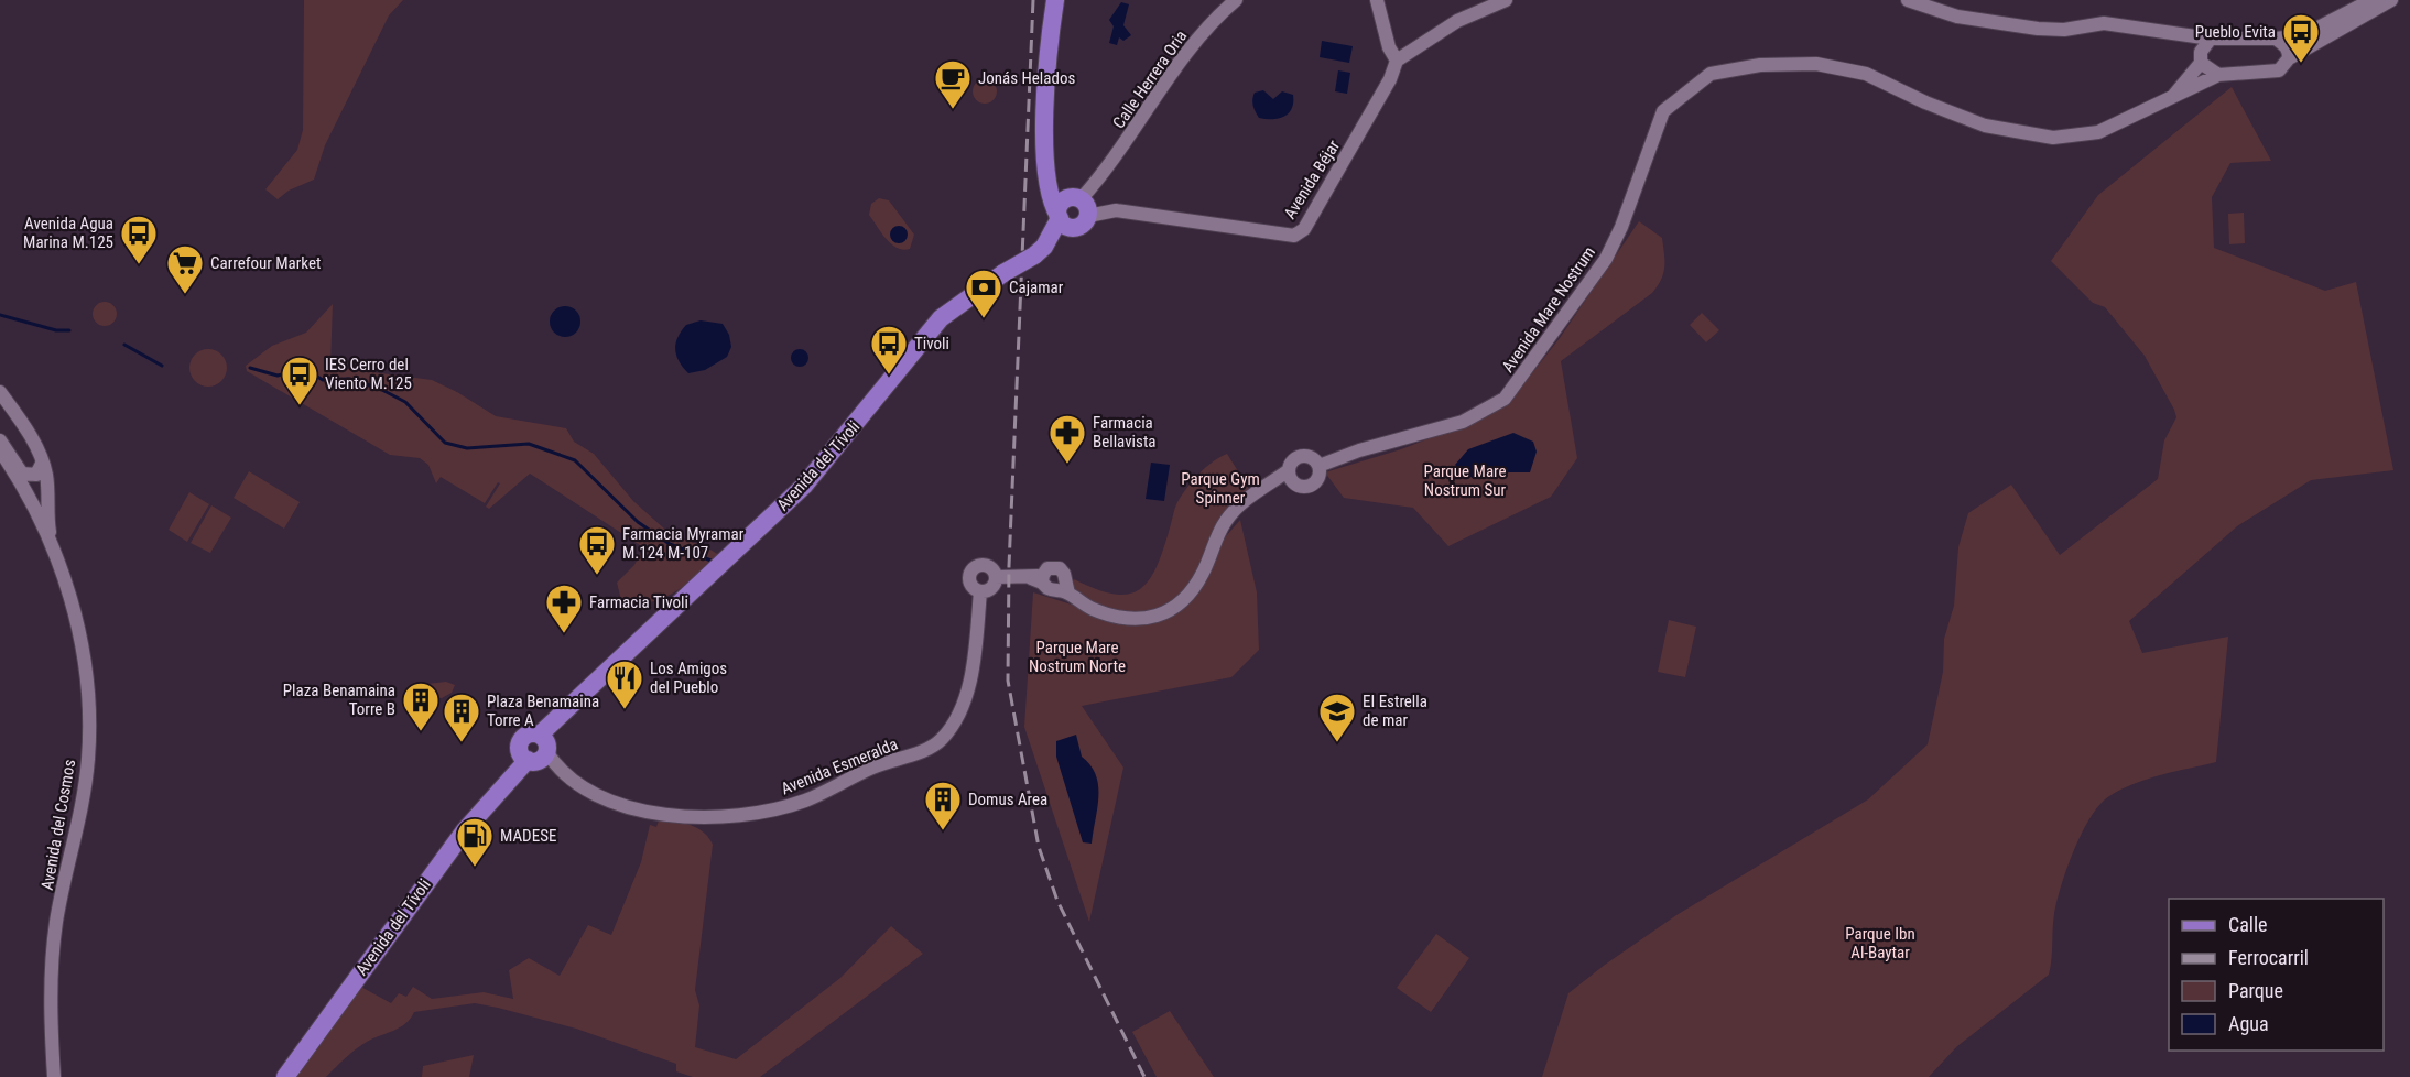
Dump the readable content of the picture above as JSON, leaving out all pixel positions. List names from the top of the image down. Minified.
{"streets":{"main road":["Avenida del Tívoli"],"street":["Calle Herrera Oria","Avenida Béjar","Avenida Mare Nostrum","Avenida Esmeralda","Avenida del Cosmos"]},"crossings":[["Calle Herrera Oria","Avenida Béjar"],["Avenida del Tívoli","Avenida Esmeralda"]],"parks":["Parque Mare Nostrum Sur","Parque Gym Spinner","Parque Mare Nostrum Norte","Parque Ibn Al-Baytar"],"places":{"bus stop":["Pueblo Evita","Avenida Agua Marina M.125","Tivoli","IES Cerro del Viento M.125","Farmacia Myramar M.124 M-107"],"cafe":["Jonás Helados"],"supermarket":["Carrefour Market"],"bank":["Cajamar"],"pharmacy":["Farmacia Bellavista","Farmacia Tivoli"],"restaurant":["Los Amigos del Pueblo"],"building":["Plaza Benamaina Torre B","Plaza Benamaina Torre A","Domus Area"],"school or university":["EI Estrella de mar"],"fuel station":["MADESE"]},"legend":["Calle","Ferrocarril","Parque","Agua"]}
